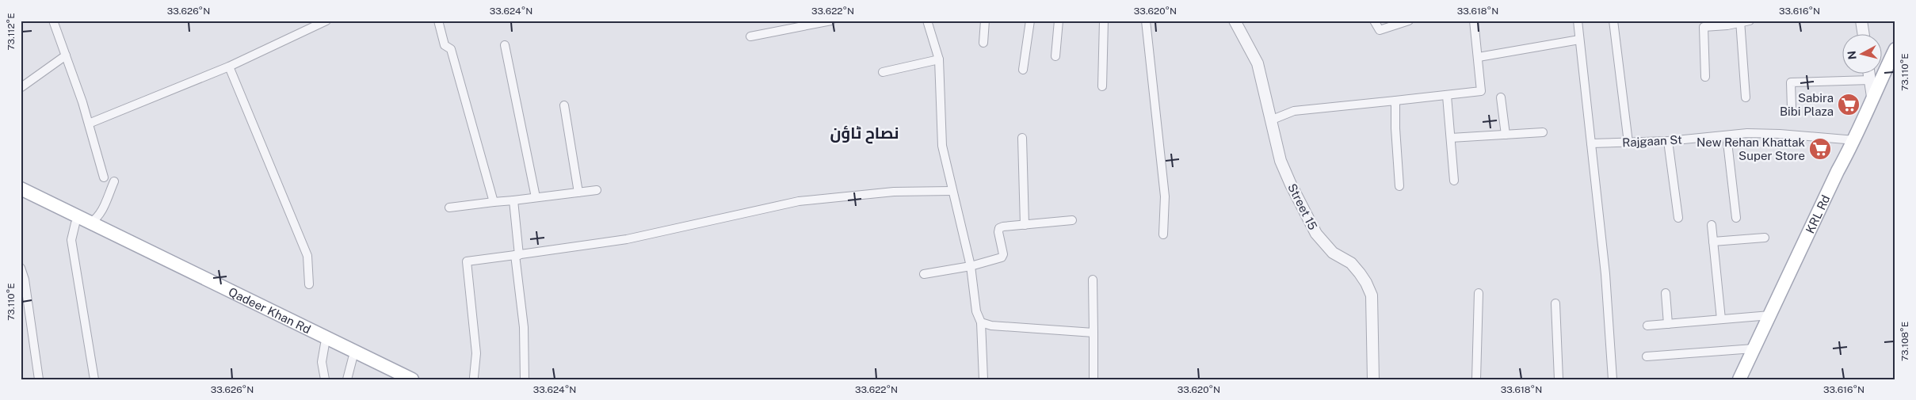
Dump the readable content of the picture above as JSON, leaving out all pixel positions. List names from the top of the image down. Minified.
{"streets":{"main road":["KRL Rd","Qadeer Khan Rd"],"street":["Rajgaan St","Street 15"]},"crossings":[["Rajgaan St","KRL Rd"]],"districts":["نصاح ٹاؤن"],"places":{"supermarket":["Sabira Bibi Plaza","New Rehan Khattak Super Store"]},"north":"left","coordinates":["33.626°N","33.624°N","33.622°N","33.620°N","33.618°N","33.616°N","73.112°E","73.110°E","73.108°E"]}
